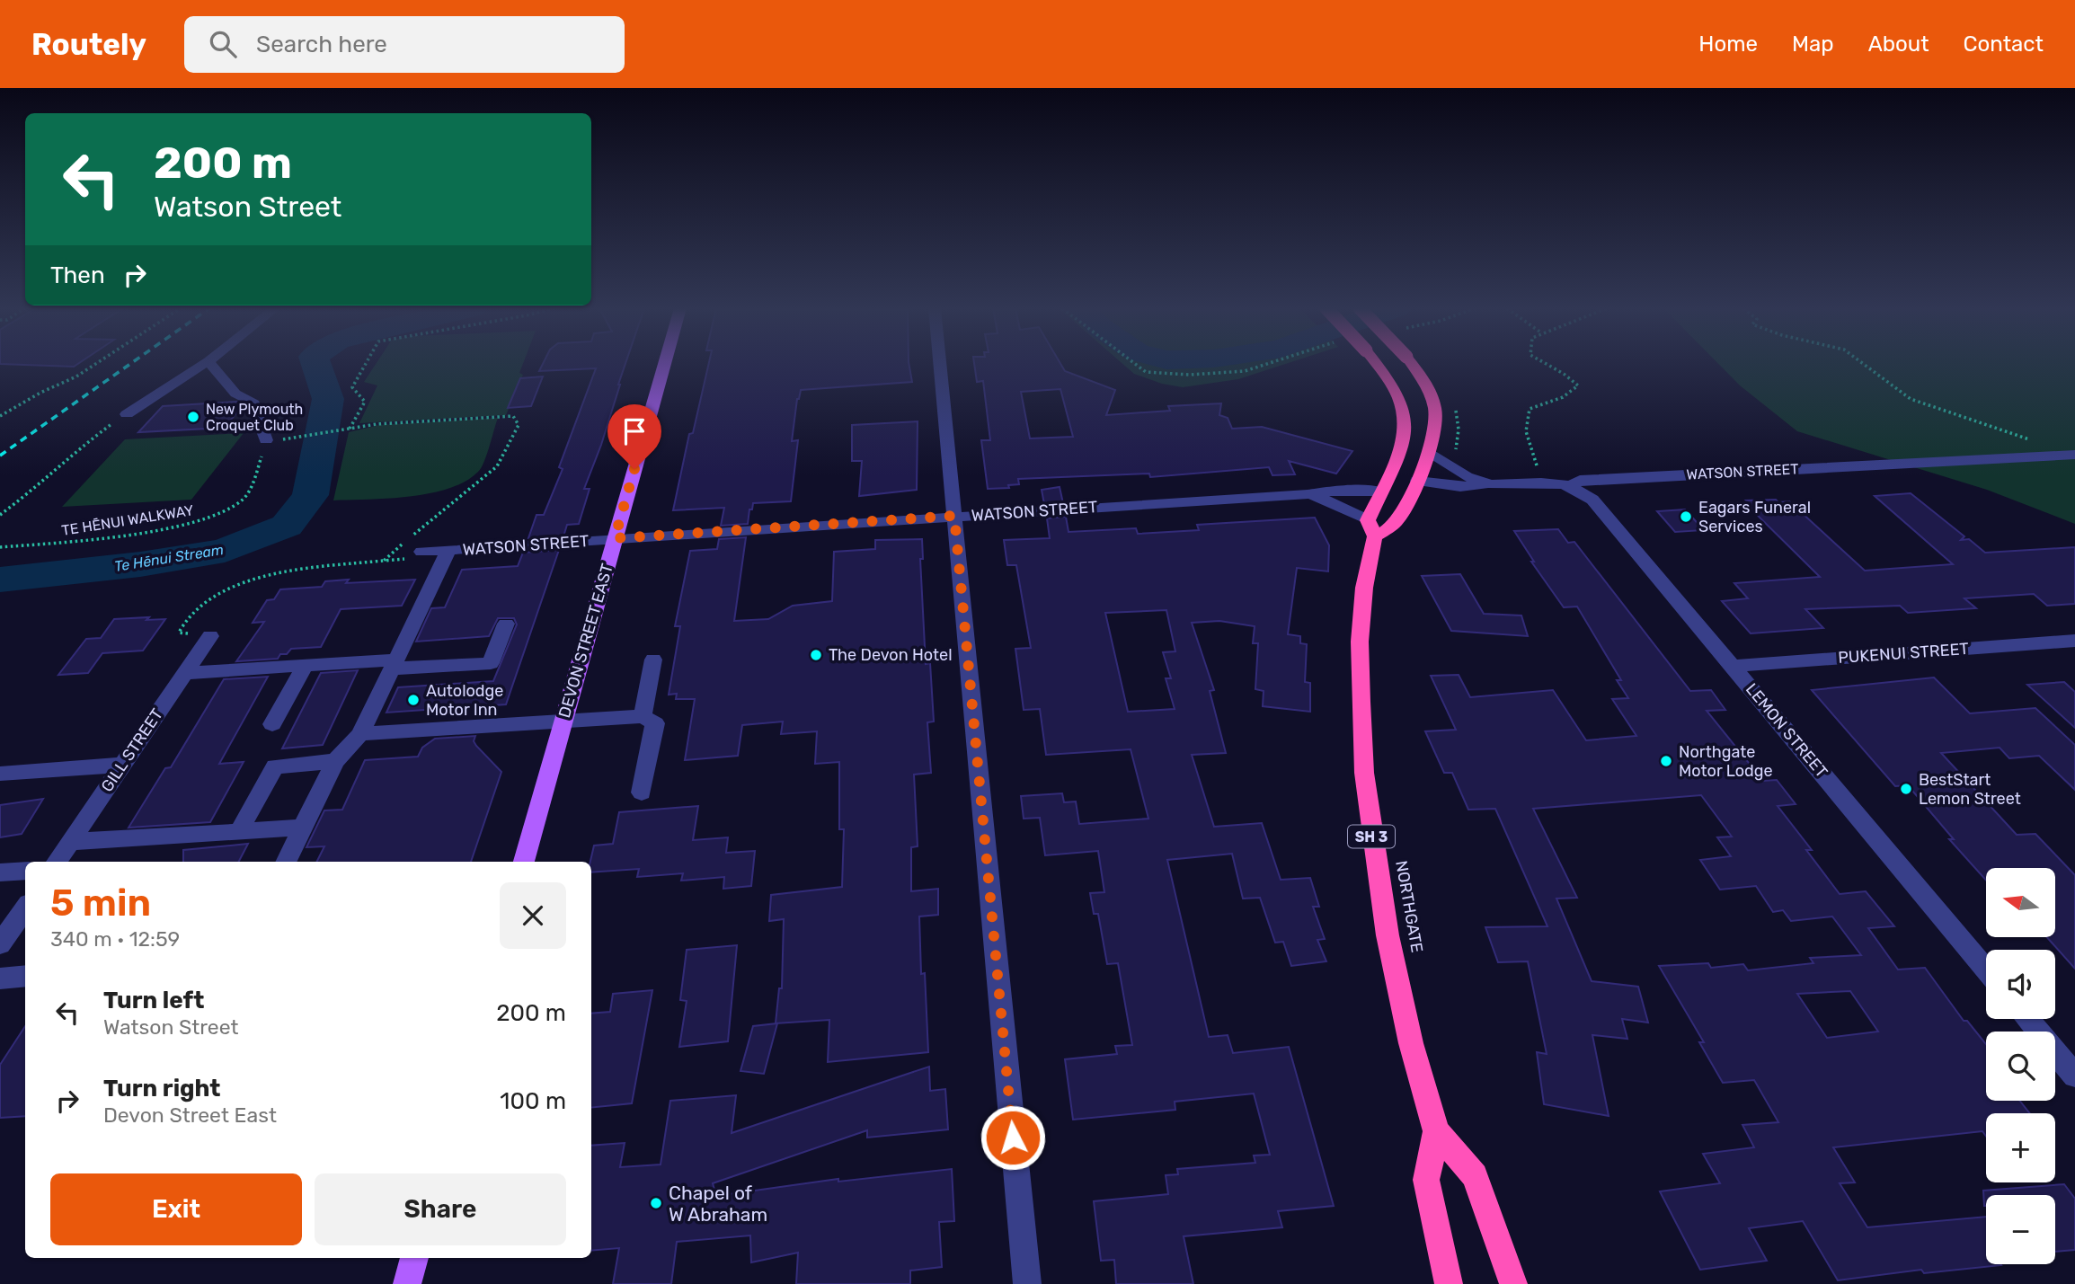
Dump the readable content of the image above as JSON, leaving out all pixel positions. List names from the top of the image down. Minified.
{"streets":{"highway":["SH 3","NORTHGATE"],"main road":["DEVON STREET EAST"],"street":["WATSON STREET","PUKENUI STREET","LEMON STREET","GILL STREET"],"path":["TE HĒNUI WALKWAY"]},"crossings":[["WATSON STREET","DEVON STREET EAST"],["WATSON STREET","LEMON STREET"],["WATSON STREET","NORTHGATE"],["PUKENUI STREET","LEMON STREET"]],"water":["Te Hēnui Stream"],"places":["New Plymouth Croquet Club","Eagars Funeral Services","The Devon Hotel","Autolodge Motor Inn","Northgate Motor Lodge","BestStart Lemon Street","Chapel of W Abraham"],"north":"left","page":{"header":"Routely","search":"Search here","nav":["Home","Map","About","Contact"],"turn":["200 m","Watson Street"],"then":"Then","heading":["5 min","340 m · 12:59"],"map_buttons":["+","−"],"list":[{"name":"Turn left","note":"Watson Street","value":"200 m"},{"name":"Turn right","note":"Devon Street East","value":"100 m"}],"buttons":["Exit","Share"]}}
